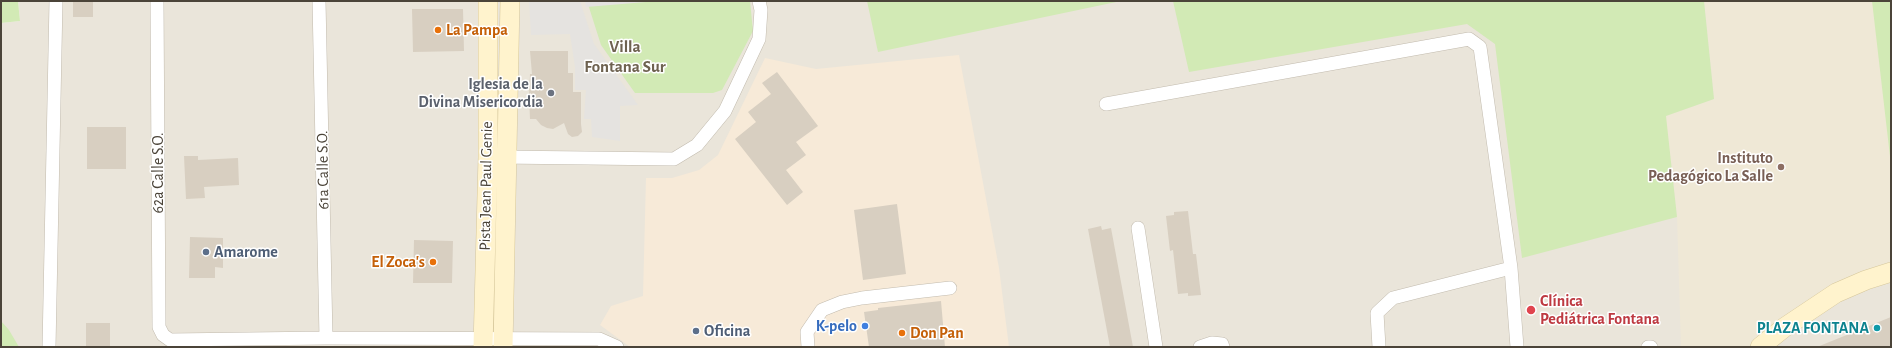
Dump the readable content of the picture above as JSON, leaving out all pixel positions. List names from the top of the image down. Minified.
{"streets":{"main road":["Pista Jean Paul Genie"],"street":["61a Calle S.O.","62a Calle S.O."]},"crossings":[["61a Calle S.O.","62a Calle S.O."]],"districts":["Villa Fontana Sur"],"places":["La Pampa","Iglesia de la Divina Misericordia","Instituto Pedagógico La Salle","Amarome","El Zoca's","Clínica Pediátrica Fontana","K-pelo","PLAZA FONTANA","Oficina","Don Pan"]}
